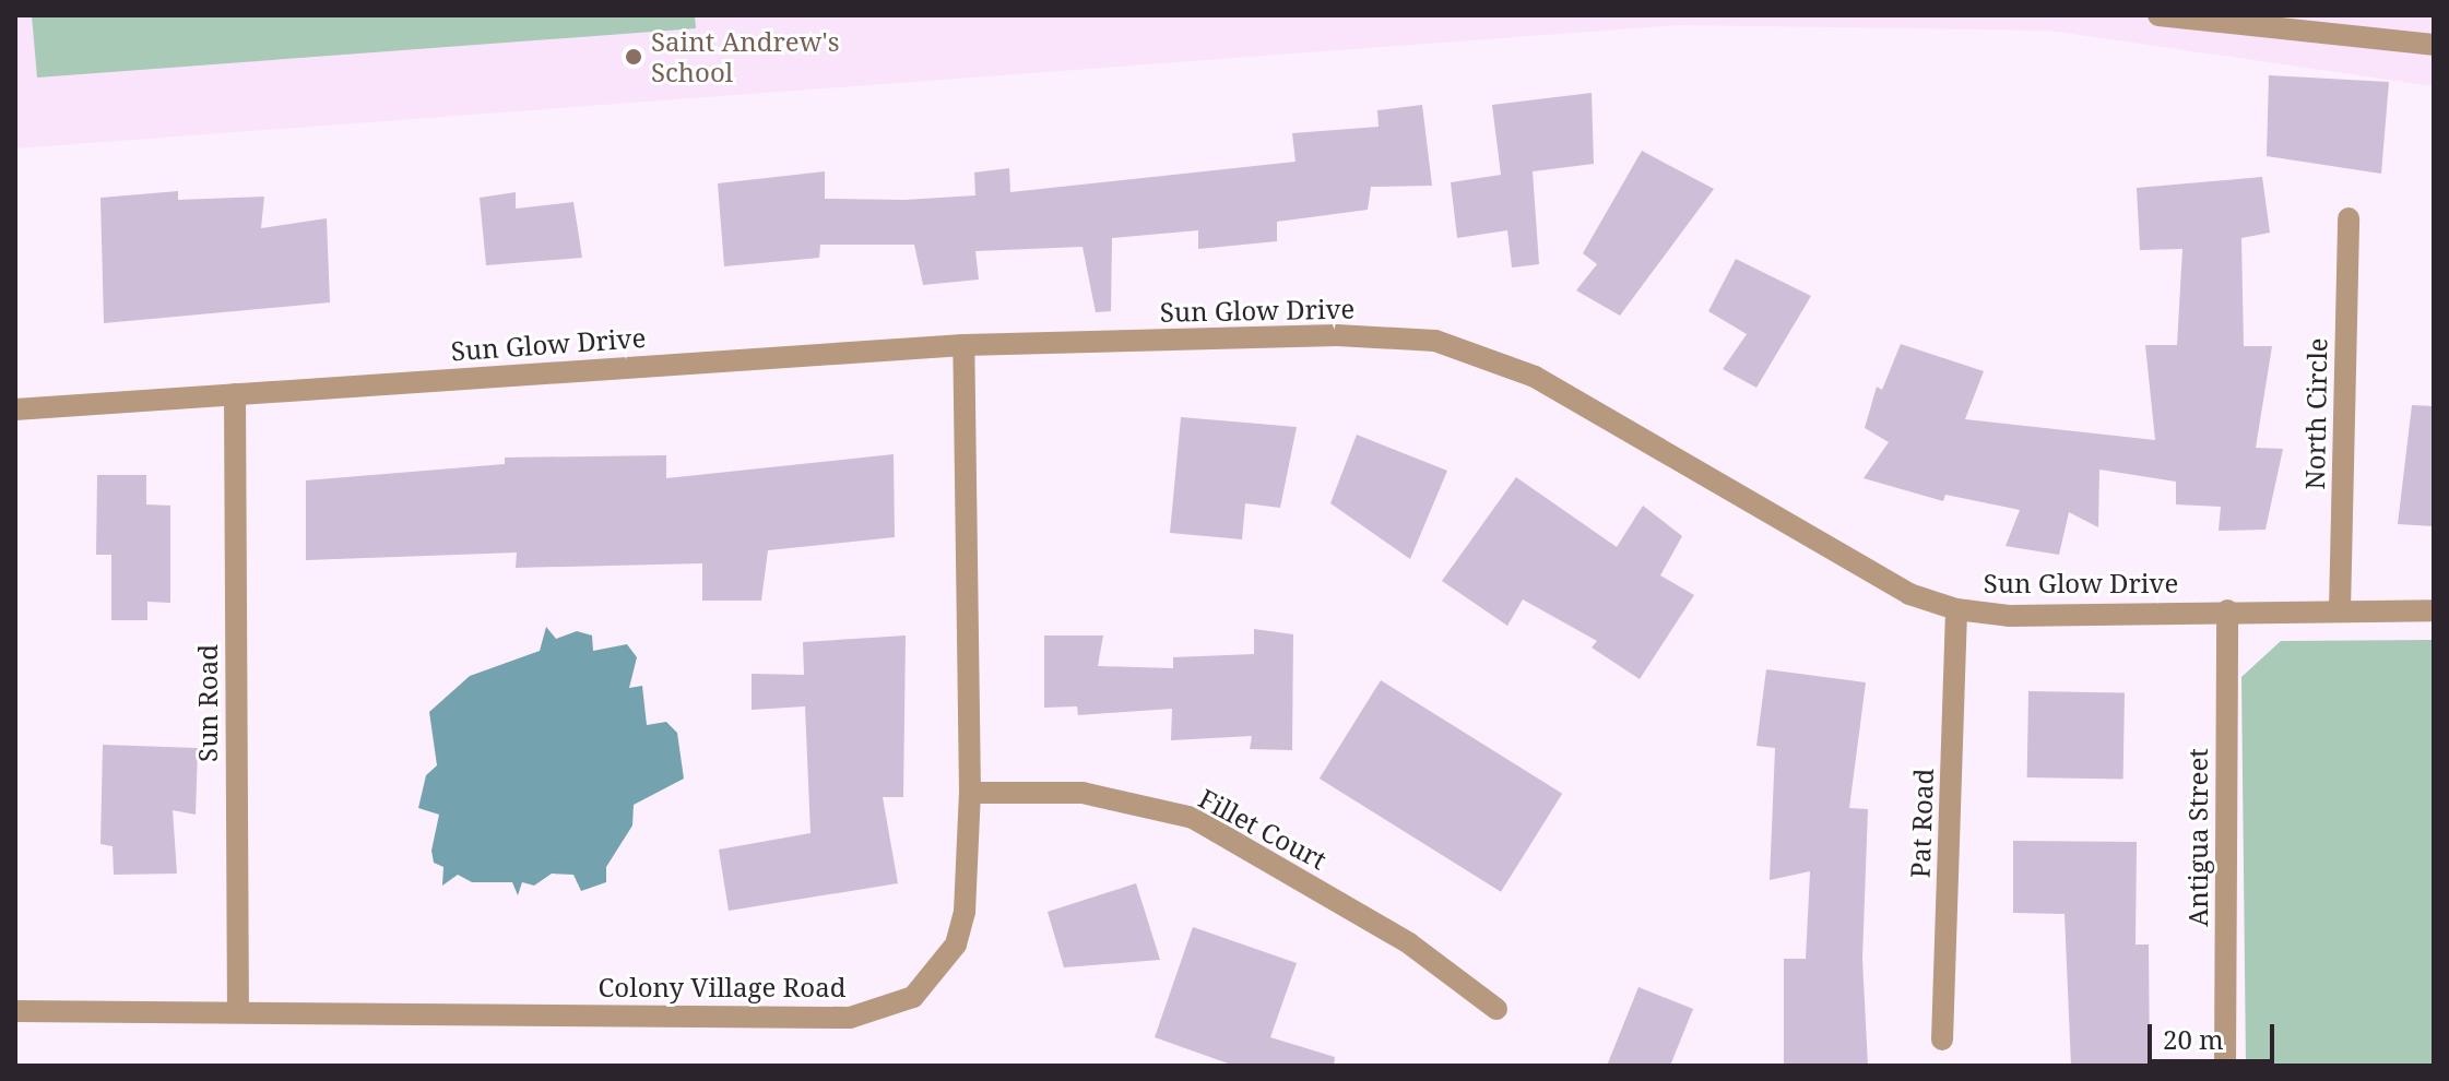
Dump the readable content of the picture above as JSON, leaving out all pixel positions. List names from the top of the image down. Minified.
{"streets":{"street":["Sun Glow Drive","North Circle","Sun Road","Pat Road","Fillet Court","Antigua Street","Colony Village Road"]},"crossings":[["Sun Glow Drive","North Circle"],["Sun Glow Drive","Sun Road"],["Sun Glow Drive","Pat Road"],["Sun Glow Drive","Antigua Street"],["Sun Glow Drive","Colony Village Road"],["Sun Road","Colony Village Road"],["Fillet Court","Colony Village Road"]],"places":["Saint Andrew's School"],"scale_bar":"20 m"}
